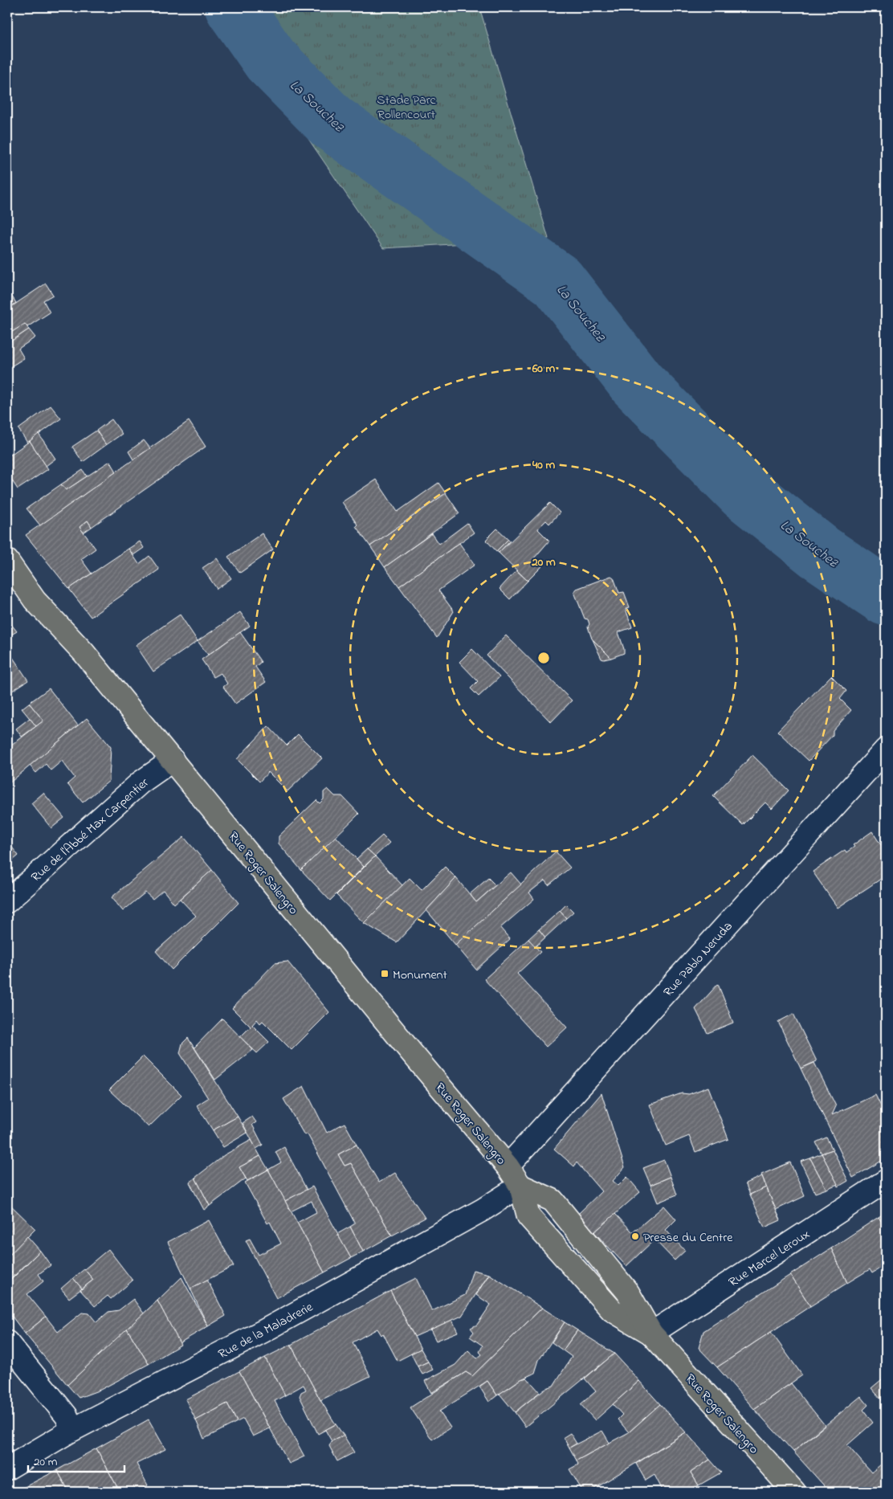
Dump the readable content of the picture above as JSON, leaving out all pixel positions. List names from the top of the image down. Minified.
{"streets":{"main road":["Rue Roger Salengro"],"street":["Rue de l'Abbé Max Carpentier","Rue Pablo Neruda","Rue Marcel Leroux","Rue de la Maladrerie"]},"crossings":[["Rue de l'Abbé Max Carpentier","Rue Roger Salengro"],["Rue Roger Salengro","Rue Pablo Neruda"],["Rue Roger Salengro","Rue Marcel Leroux"],["Rue Roger Salengro","Rue de la Maladrerie"]],"water":["La Souchez"],"parks":["Stade Parc Rollencourt"],"places":{"transit":["Monument"],"other":["Presse du Centre"]},"scale_bar":"20 m","rings":["60 m","40 m","20 m"]}
